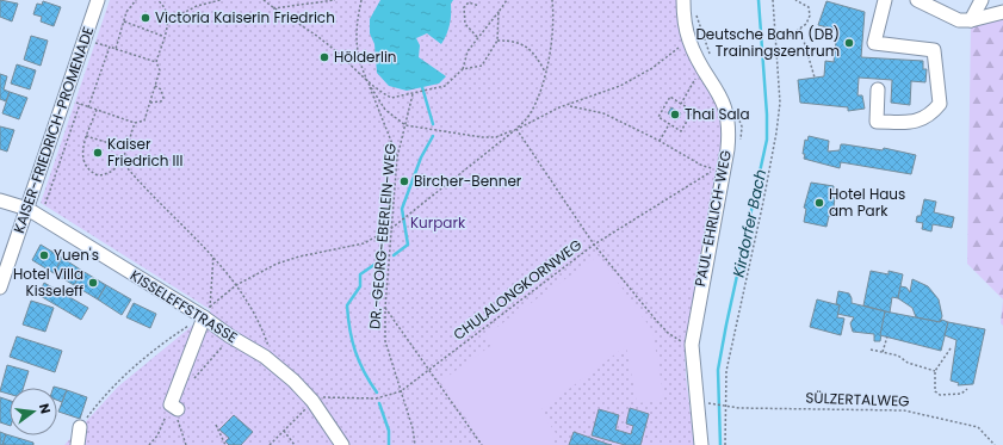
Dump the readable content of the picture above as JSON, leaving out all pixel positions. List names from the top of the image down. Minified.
{"streets":{"street":["KAISER-FRIEDRICH-PROMENADE","PAUL-EHRLICH-WEG","KISSELEFFSTRASSE"],"path":["DR.-GEORG-EBERLEIN-WEG","CHULALONGKORNWEG","SÜLZERTALWEG"]},"crossings":[["KAISER-FRIEDRICH-PROMENADE","KISSELEFFSTRASSE"],["DR.-GEORG-EBERLEIN-WEG","CHULALONGKORNWEG"],["CHULALONGKORNWEG","KISSELEFFSTRASSE"]],"water":["Kirdorfer Bach"],"parks":["Kurpark"],"places":["Victoria Kaiserin Friedrich","Deutsche Bahn (DB) Trainingszentrum","Hölderlin","Thai Sala","Kaiser Friedrich III","Bircher-Benner","Hotel Haus am Park","Yuen's","Hotel Villa Kisseleff"],"north":"right"}
